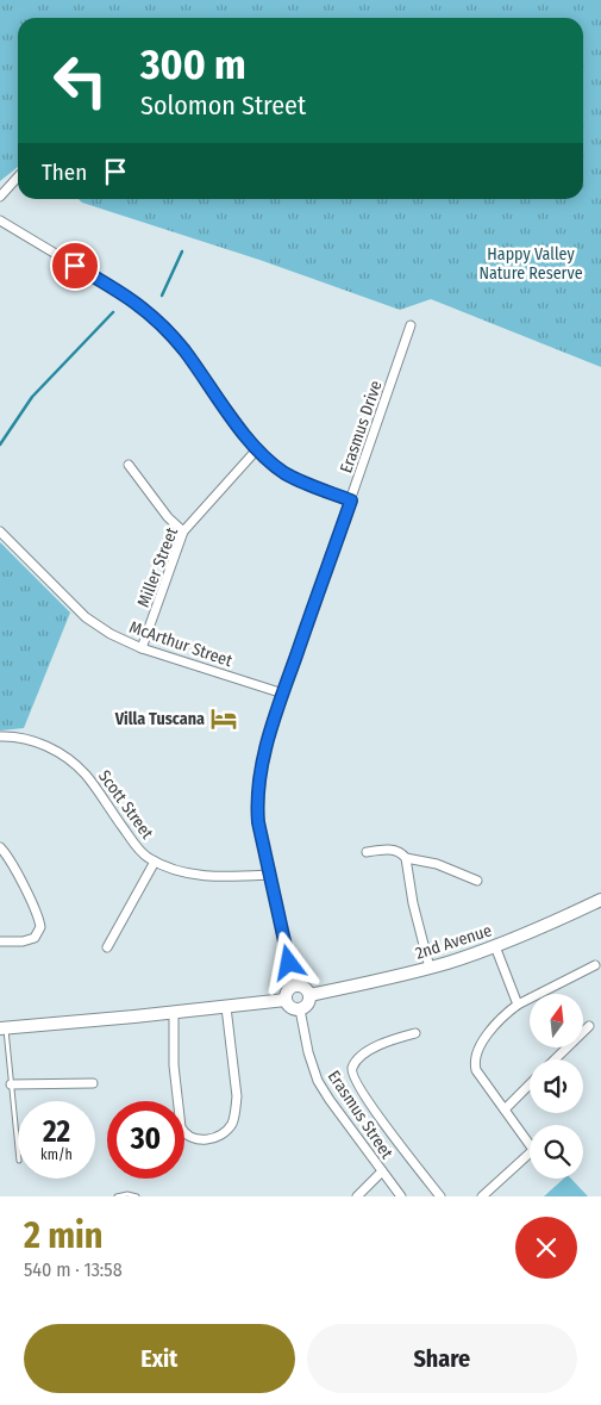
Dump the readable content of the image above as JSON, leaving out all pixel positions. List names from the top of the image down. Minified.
{"streets":{"street":["Erasmus Drive","Miller Street","McArthur Street","Scott Street","2nd Avenue","Erasmus Street"]},"crossings":[["Erasmus Drive","McArthur Street"],["Erasmus Drive","Scott Street"],["Erasmus Drive","2nd Avenue"],["Erasmus Drive","Erasmus Street"],["Miller Street","McArthur Street"],["2nd Avenue","Erasmus Street"]],"parks":["Happy Valley Nature Reserve"],"places":{"hotel":["Villa Tuscana"]},"north":"top","page":{"turn":["300 m","Solomon Street"],"then":"Then","speed":"22 km/h","limit":"30","heading":["2 min","540 m · 13:58"],"buttons":["Exit","Share"]}}
